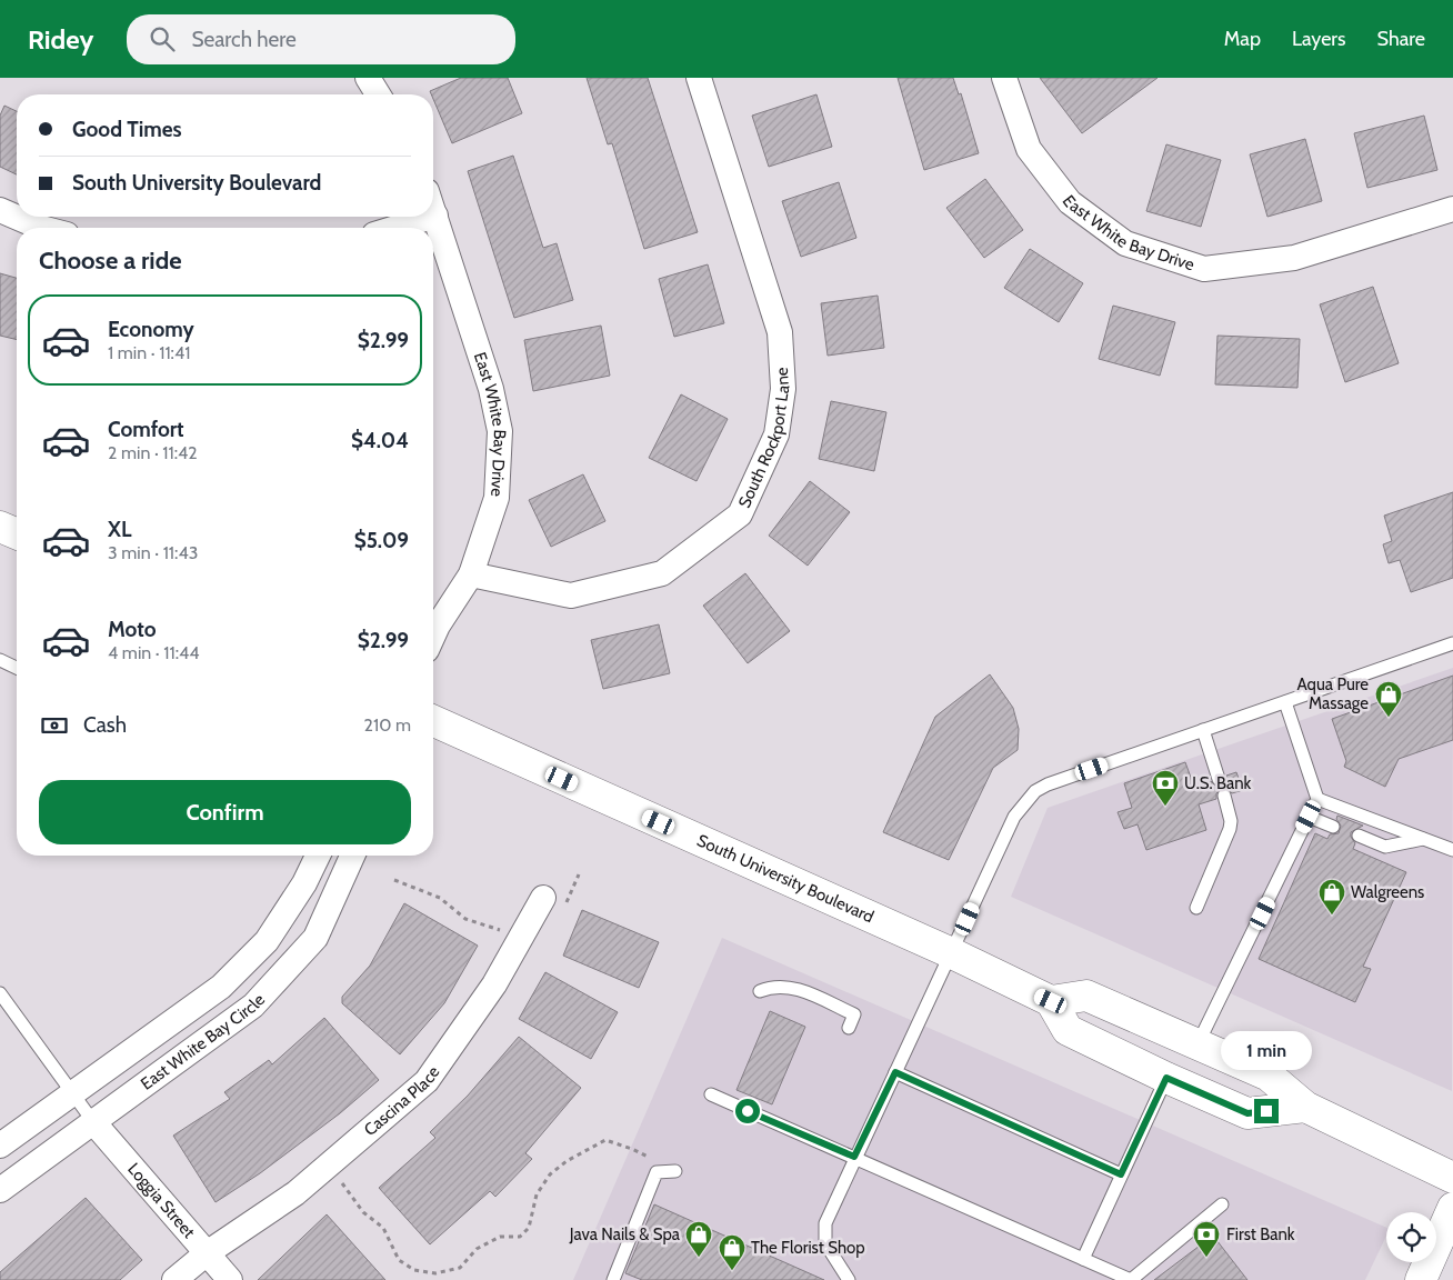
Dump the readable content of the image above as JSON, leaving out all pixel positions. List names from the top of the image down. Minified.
{"streets":{"main road":["South University Boulevard"],"street":["East White Bay Drive","South Rockport Lane","East White Bay Circle","Cascina Place","Loggia Street"]},"crossings":[["East White Bay Drive","South Rockport Lane"],["East White Bay Circle","Loggia Street"],["Cascina Place","Loggia Street"]],"places":{"shop":["Aqua Pure Massage","Walgreens","Java Nails & Spa","The Florist Shop"],"bank":["U.S. Bank","First Bank"]},"page":{"header":"Ridey","search":"Search here","nav":["Map","Layers","Share"],"banner":["Good Times","South University Boulevard"],"heading":"Choose a ride","list":[{"name":"Economy","note":"1 min · 11:41","value":"$2.99"},{"name":"Comfort","note":"2 min · 11:42","value":"$4.04"},{"name":"XL","note":"3 min · 11:43","value":"$5.09"},{"name":"Moto","note":"4 min · 11:44","value":"$2.99"}],"pay":["Cash","210 m"],"buttons":"Confirm","bubble":"1 min"}}
